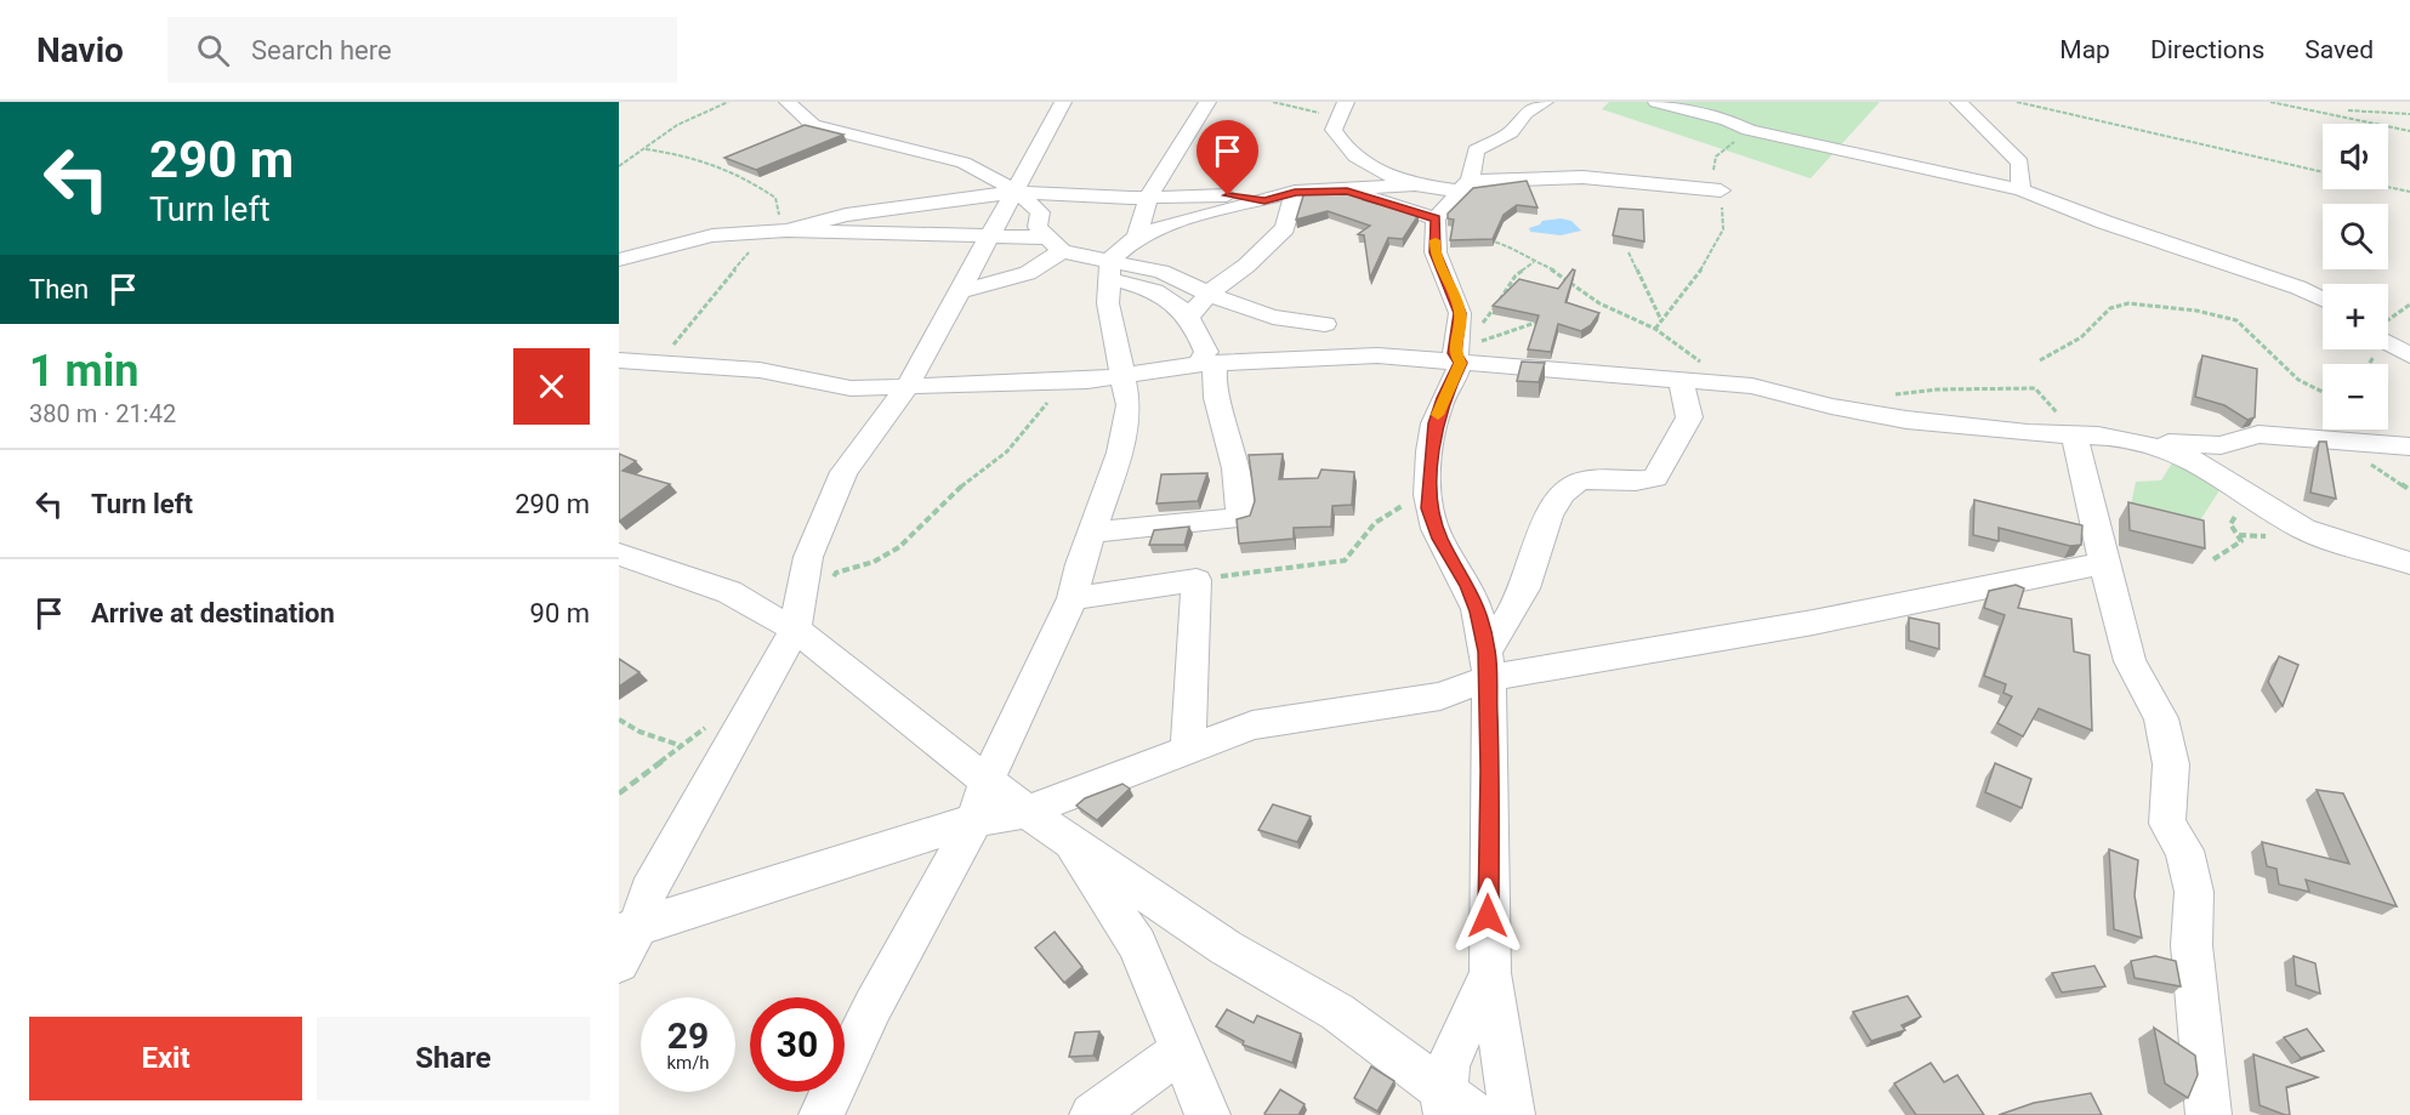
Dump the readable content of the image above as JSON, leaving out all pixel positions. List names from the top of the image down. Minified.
{"page":{"header":"Navio","search":"Search here","nav":["Map","Directions","Saved"],"turn":["290 m","Turn left"],"map_buttons":["+","−"],"then":"Then","heading":["1 min","380 m · 21:42"],"list":[{"name":"Turn left","value":"290 m"},{"name":"Arrive at destination","value":"90 m"}],"speed":"29 km/h","limit":"30","buttons":["Exit","Share"]}}
